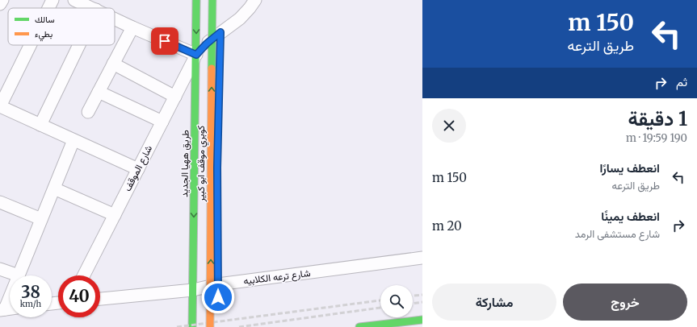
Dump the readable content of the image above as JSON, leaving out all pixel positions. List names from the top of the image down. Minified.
{"streets":{"street":["طريق ههيا الجديد","كوبري موقف ابو كبير","شارع الموقف","شارع ترعه الكلابيه"]},"crossings":[["طريق ههيا الجديد","شارع الموقف"],["طريق ههيا الجديد","شارع ترعه الكلابيه"]],"legend":["سالك","بطيء"],"page":{"turn":["150 m","طريق الترعه"],"then":"ثم","heading":["1 دقيقة","190 m · 19:59"],"list":[{"name":"انعطف يسارًا","note":"طريق الترعه","value":"150 m"},{"name":"انعطف يمينًا","note":"شارع مستشفى الرمد","value":"20 m"}],"speed":"38 km/h","limit":"40","buttons":["خروج","مشاركة"]}}
